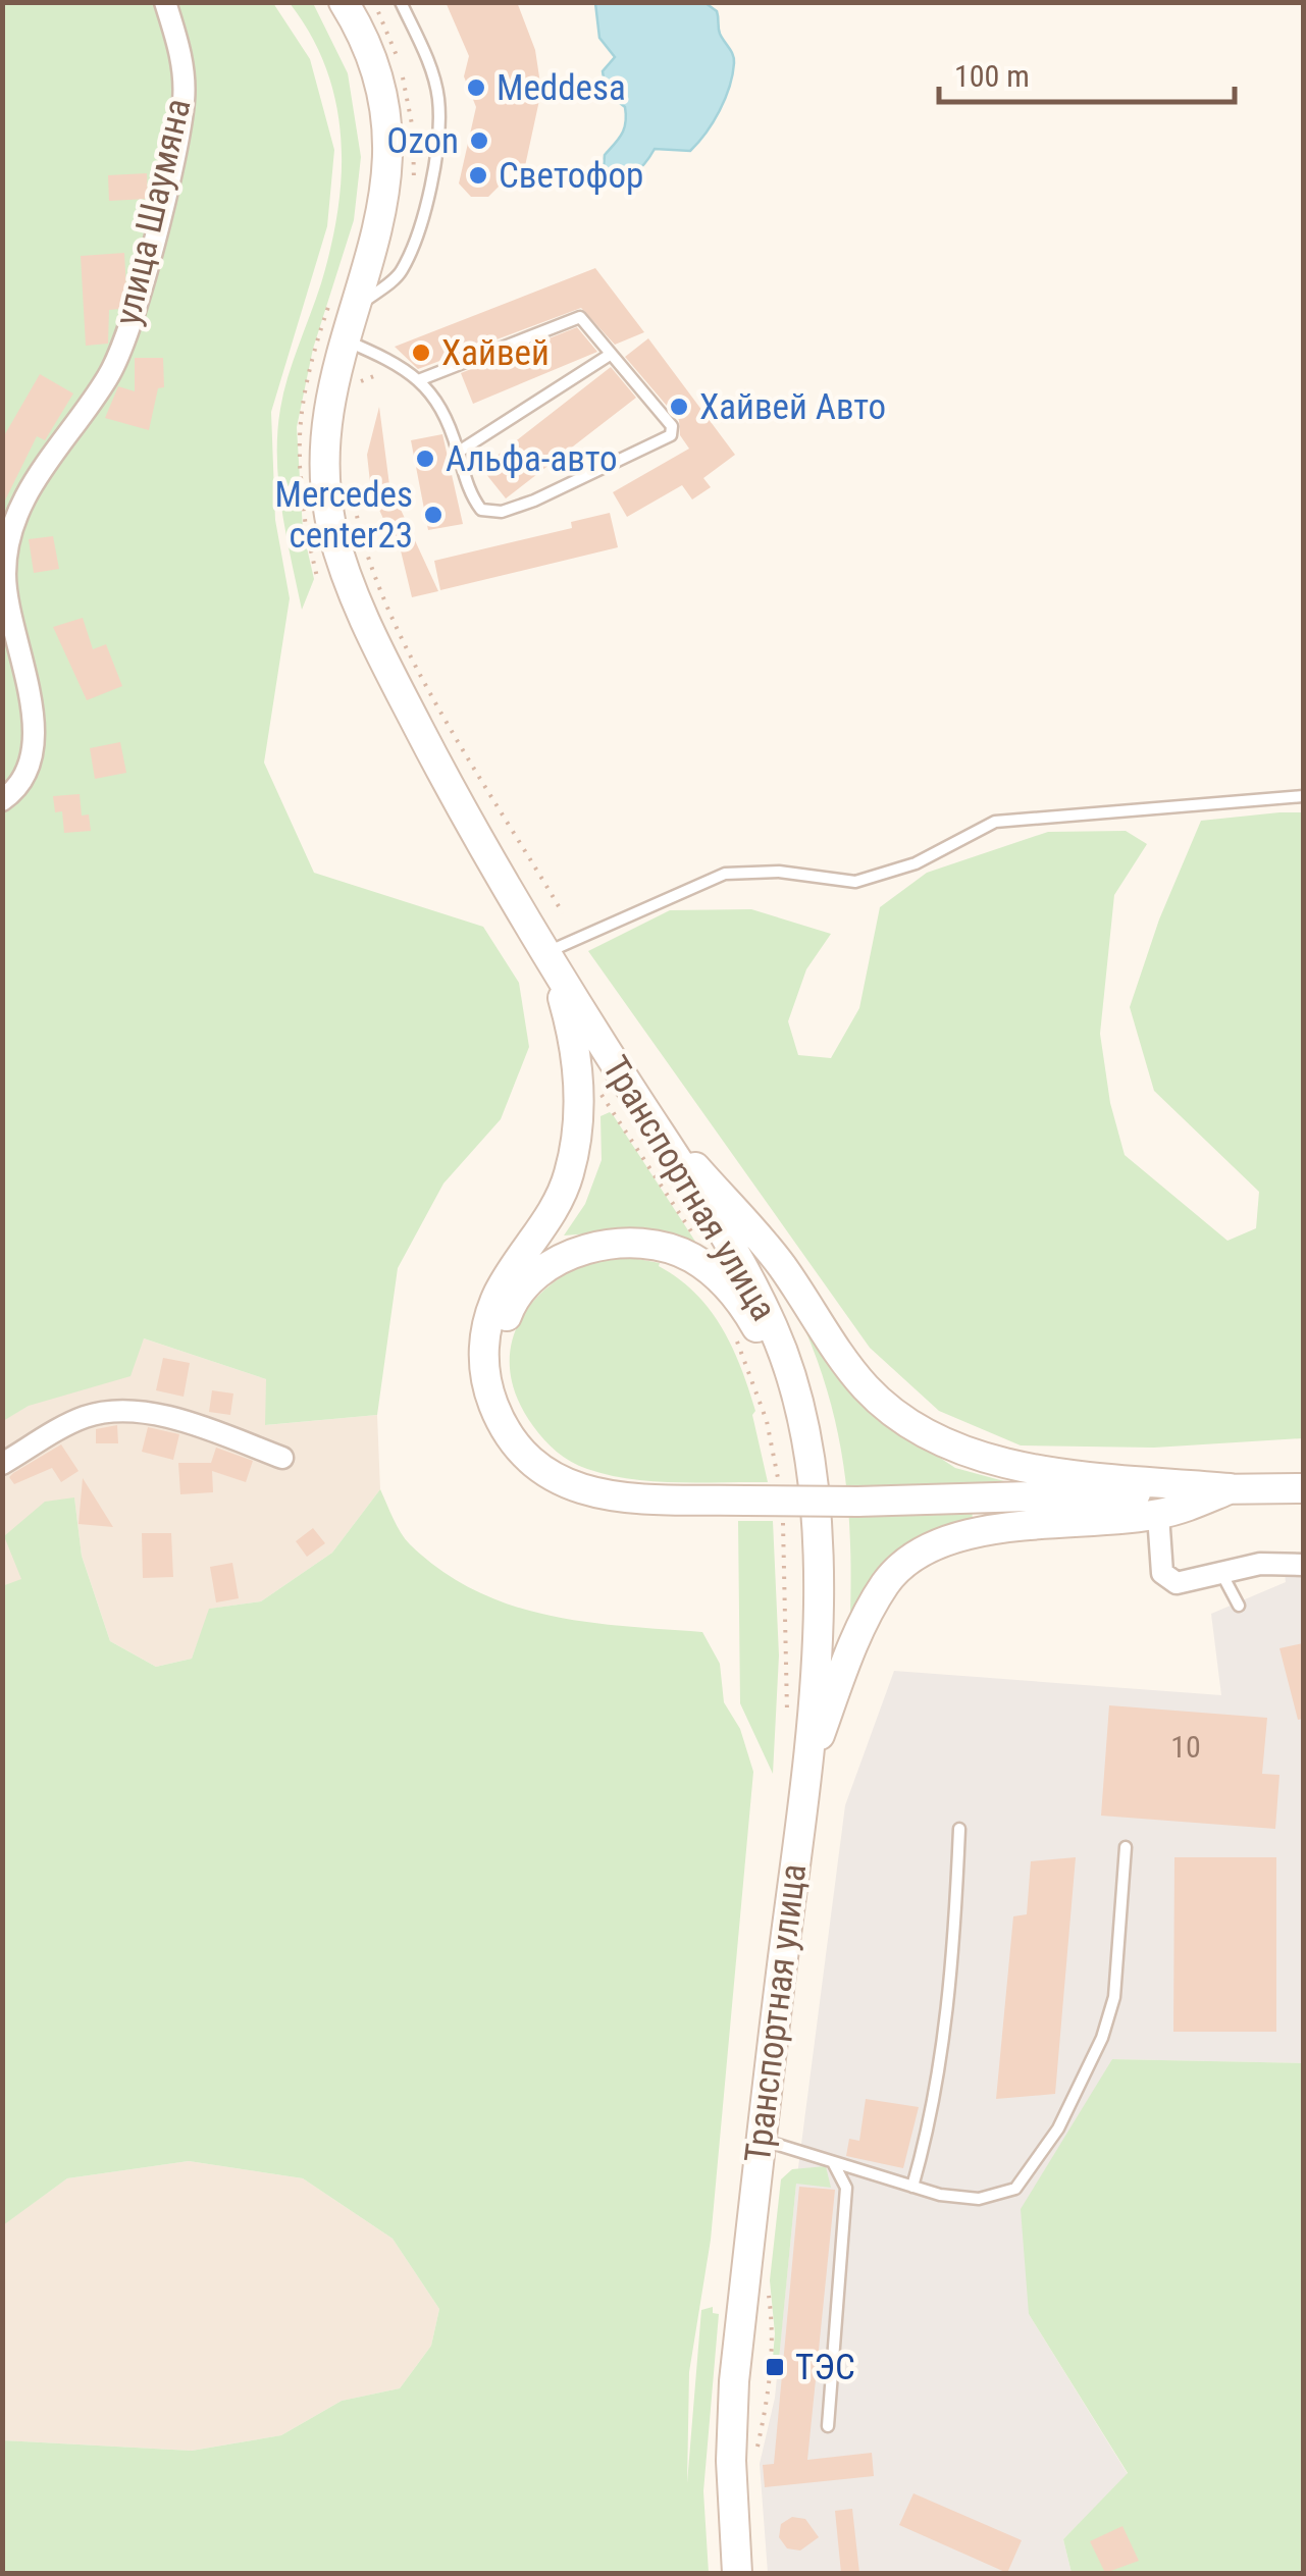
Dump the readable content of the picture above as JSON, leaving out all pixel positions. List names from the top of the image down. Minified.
{"streets":{"main road":["Транспортная улица"],"street":["улица Шаумяна"]},"places":{"other":["Meddesa","Ozon","Светофор","Хайвей","Хайвей Авто","Альфа-авто","Mercedes center23"],"transit":["ТЭС"]},"house_numbers":["10"],"scale_bar":"100 m"}
